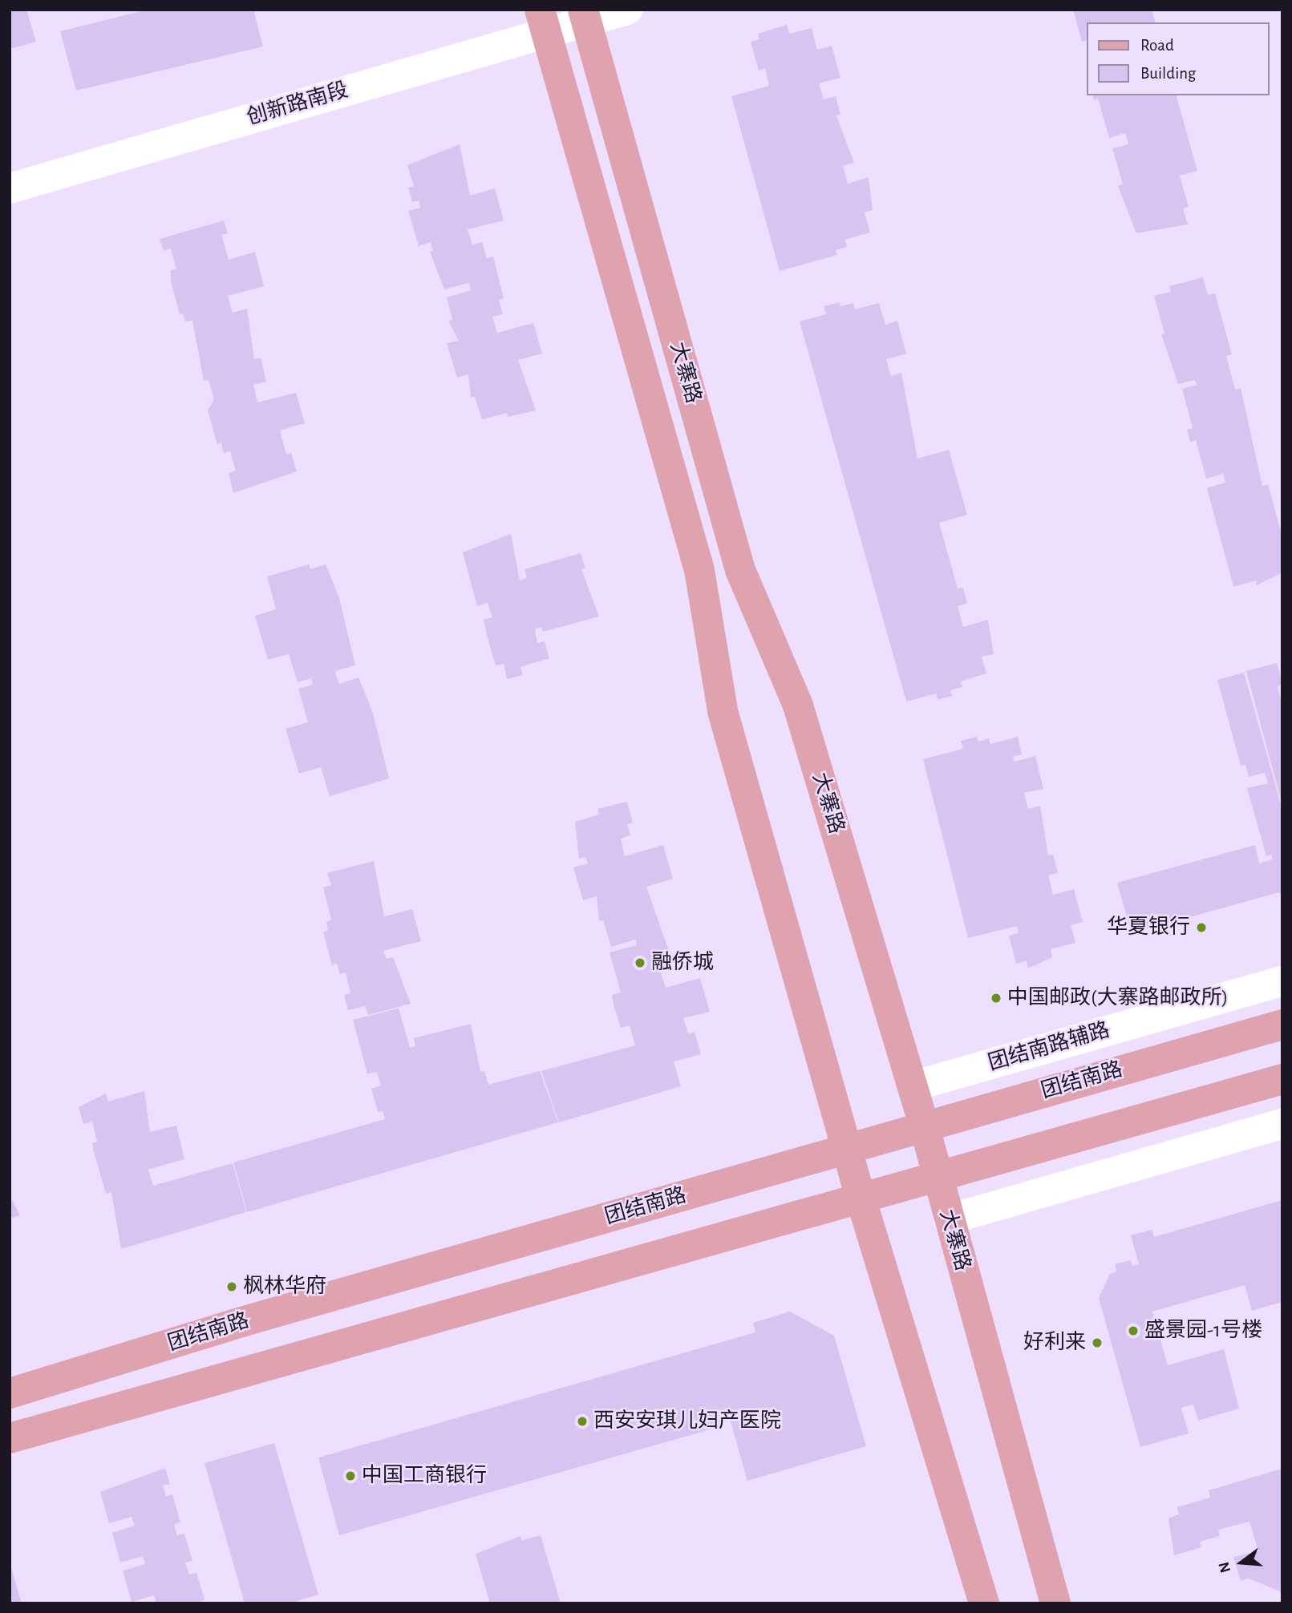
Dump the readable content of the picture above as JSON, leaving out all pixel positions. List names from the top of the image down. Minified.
{"streets":{"main road":["大寨路","团结南路"],"street":["创新路南段","团结南路辅路"]},"crossings":[["创新路南段","大寨路"],["大寨路","团结南路辅路"],["大寨路","团结南路"]],"places":["华夏银行","融侨城","中国邮政(大寨路邮政所)","枫林华府","盛景园-1号楼","好利来","西安安琪儿妇产医院","中国工商银行"],"legend":["Road","Building"],"north":"left"}
